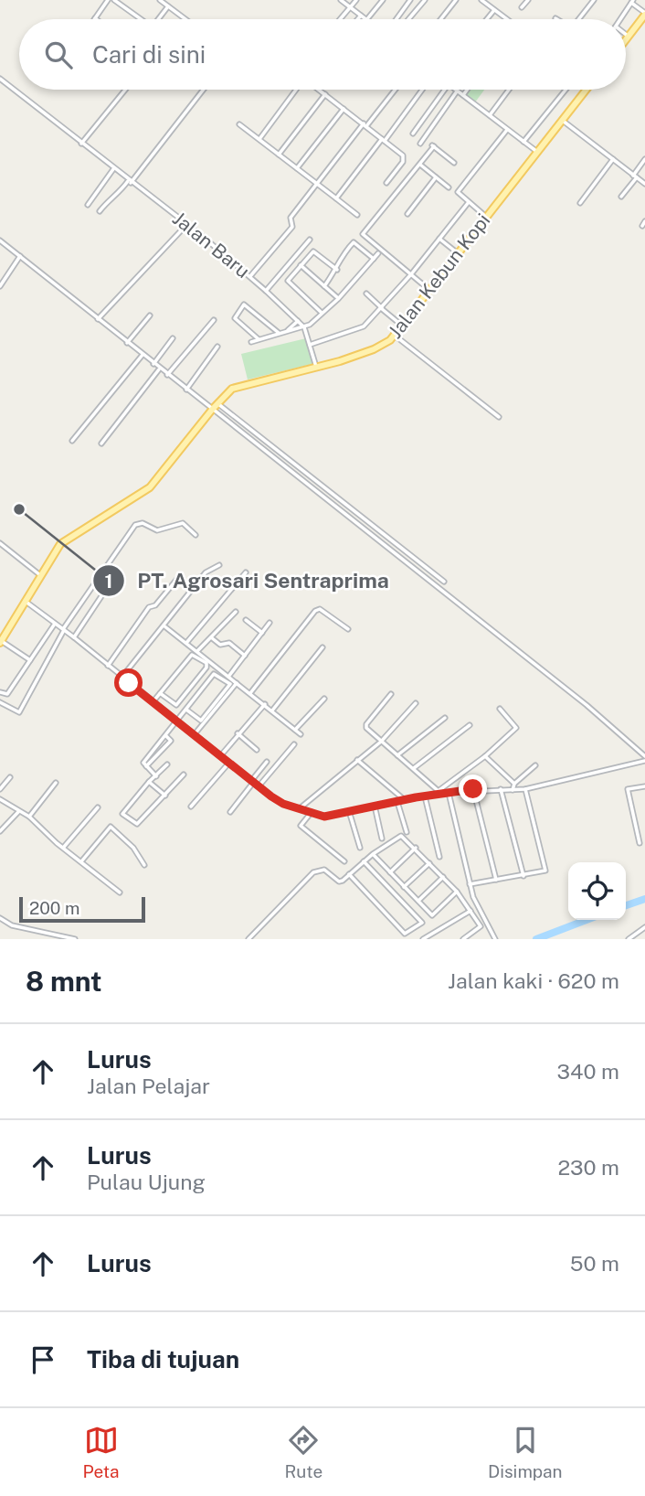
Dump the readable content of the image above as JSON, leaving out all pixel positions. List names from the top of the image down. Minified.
{"streets":{"main road":["Jalan Kebun Kopi"],"street":["Jalan Baru"]},"crossings":[["Jalan Baru","Jalan Kebun Kopi"]],"places":["PT. Agrosari Sentraprima"],"scale_bar":"200 m","page":{"search":"Cari di sini","scale":"200 m","heading":["8 mnt","Jalan kaki · 620 m"],"list":[["Lurus","Jalan Pelajar","340 m"],["Lurus","Pulau Ujung","230 m"],["Lurus","50 m"],"Tiba di tujuan"],"nav":["Peta","Rute","Disimpan"]}}
